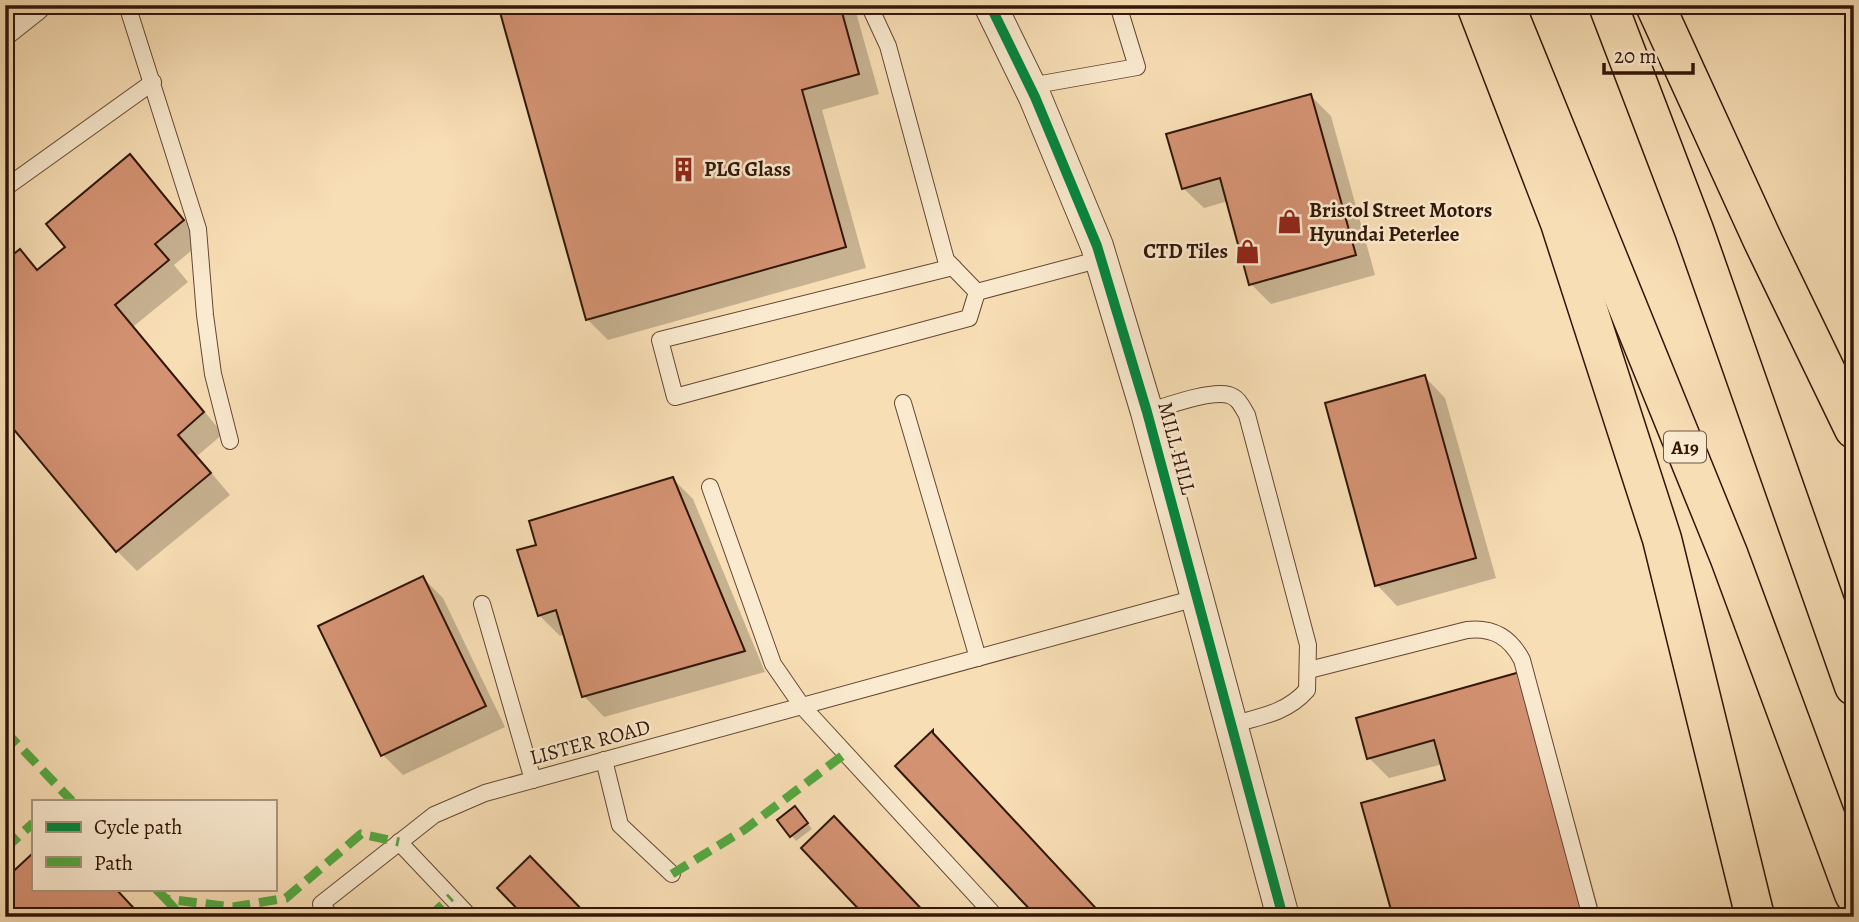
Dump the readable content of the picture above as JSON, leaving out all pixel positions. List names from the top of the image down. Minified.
{"streets":{"highway":["A19"],"street":["MILL HILL"],"lane":["LISTER ROAD"]},"crossings":[["MILL HILL","LISTER ROAD"]],"places":{"building":["PLG Glass"],"shop":["Bristol Street Motors Hyundai Peterlee","CTD Tiles"]},"legend":["Cycle path","Path"],"scale_bar":"20 m"}
